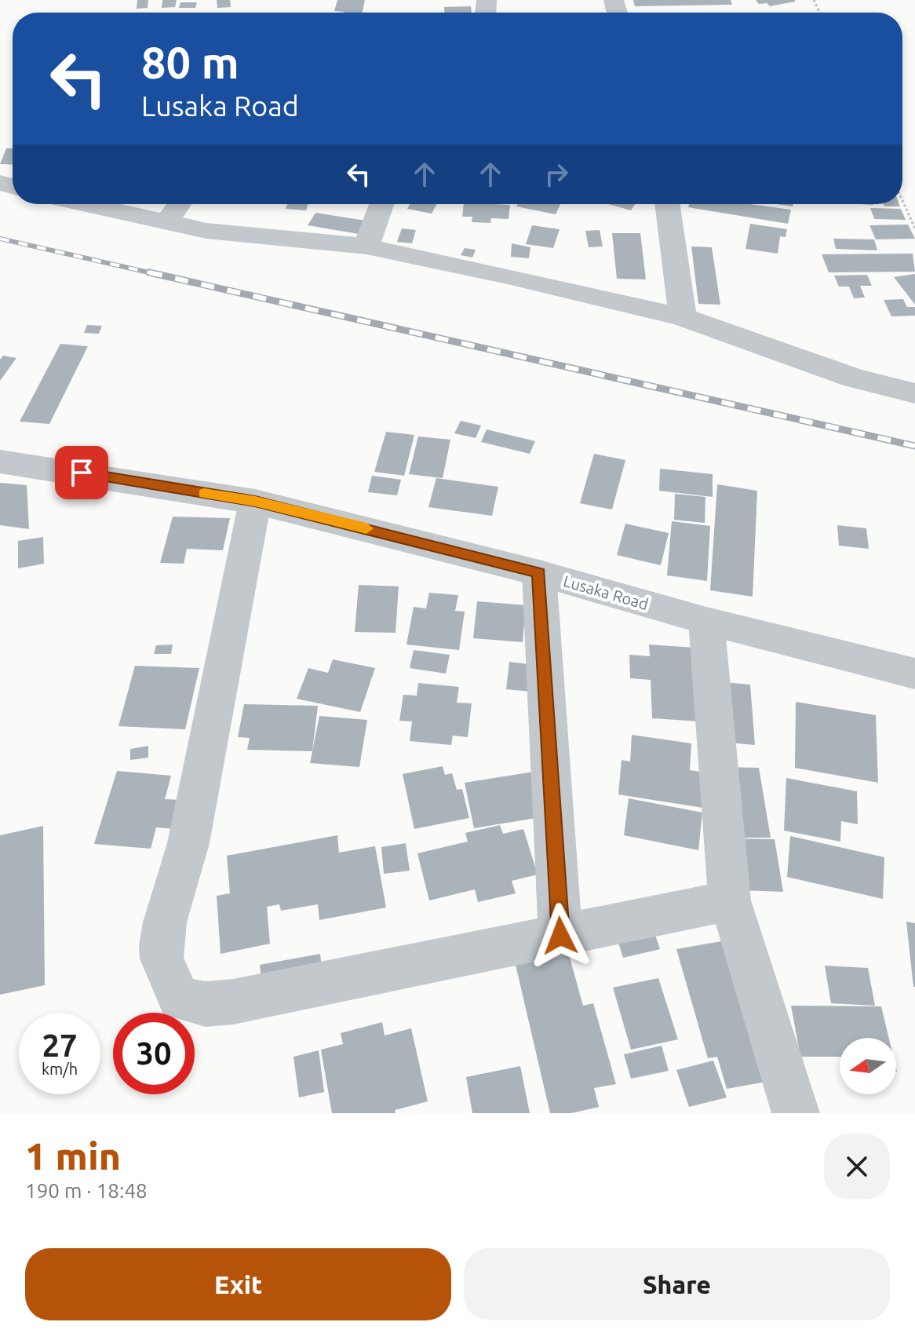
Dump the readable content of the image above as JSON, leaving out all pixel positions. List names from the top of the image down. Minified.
{"streets":{"street":["Lusaka Road"]},"north":"left","page":{"turn":["80 m","Lusaka Road"],"speed":"27 km/h","limit":"30","heading":["1 min","190 m · 18:48"],"buttons":["Exit","Share"]}}
